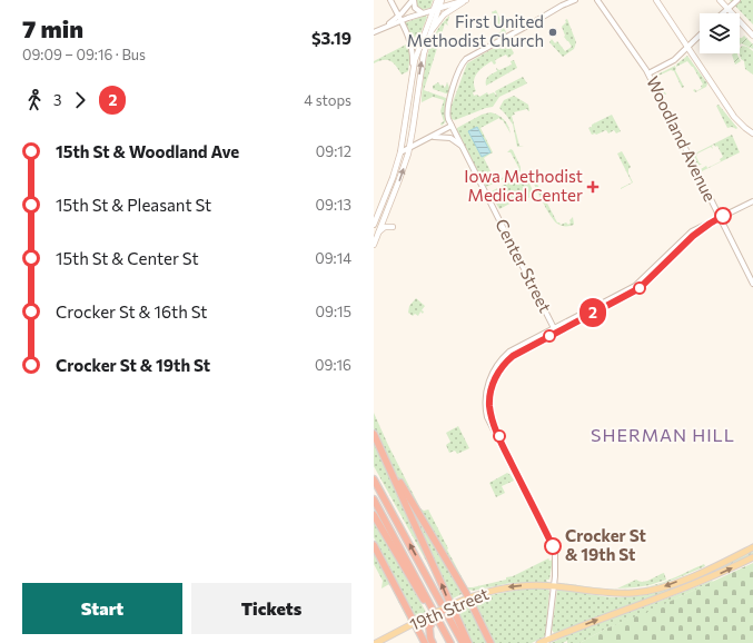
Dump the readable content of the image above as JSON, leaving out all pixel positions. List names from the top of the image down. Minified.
{"streets":{"main road":["19th Street"],"street":["Woodland Avenue","Center Street"]},"districts":["SHERMAN HILL"],"places":{"other":["First United Methodist Church","Crocker St & 19th St"],"health":["Iowa Methodist Medical Center"]},"lines":["bus line 2"],"page":{"heading":["7 min","09:09 – 09:16 · Bus","$3.19"],"on_map":"2","legs":["3","2","4 stops"],"list":[{"name":"15th St & Woodland Ave","value":"09:12"},{"name":"15th St & Pleasant St","value":"09:13"},{"name":"15th St & Center St","value":"09:14"},{"name":"Crocker St & 16th St","value":"09:15"},{"name":"Crocker St & 19th St","value":"09:16"}],"buttons":["Start","Tickets"]}}
